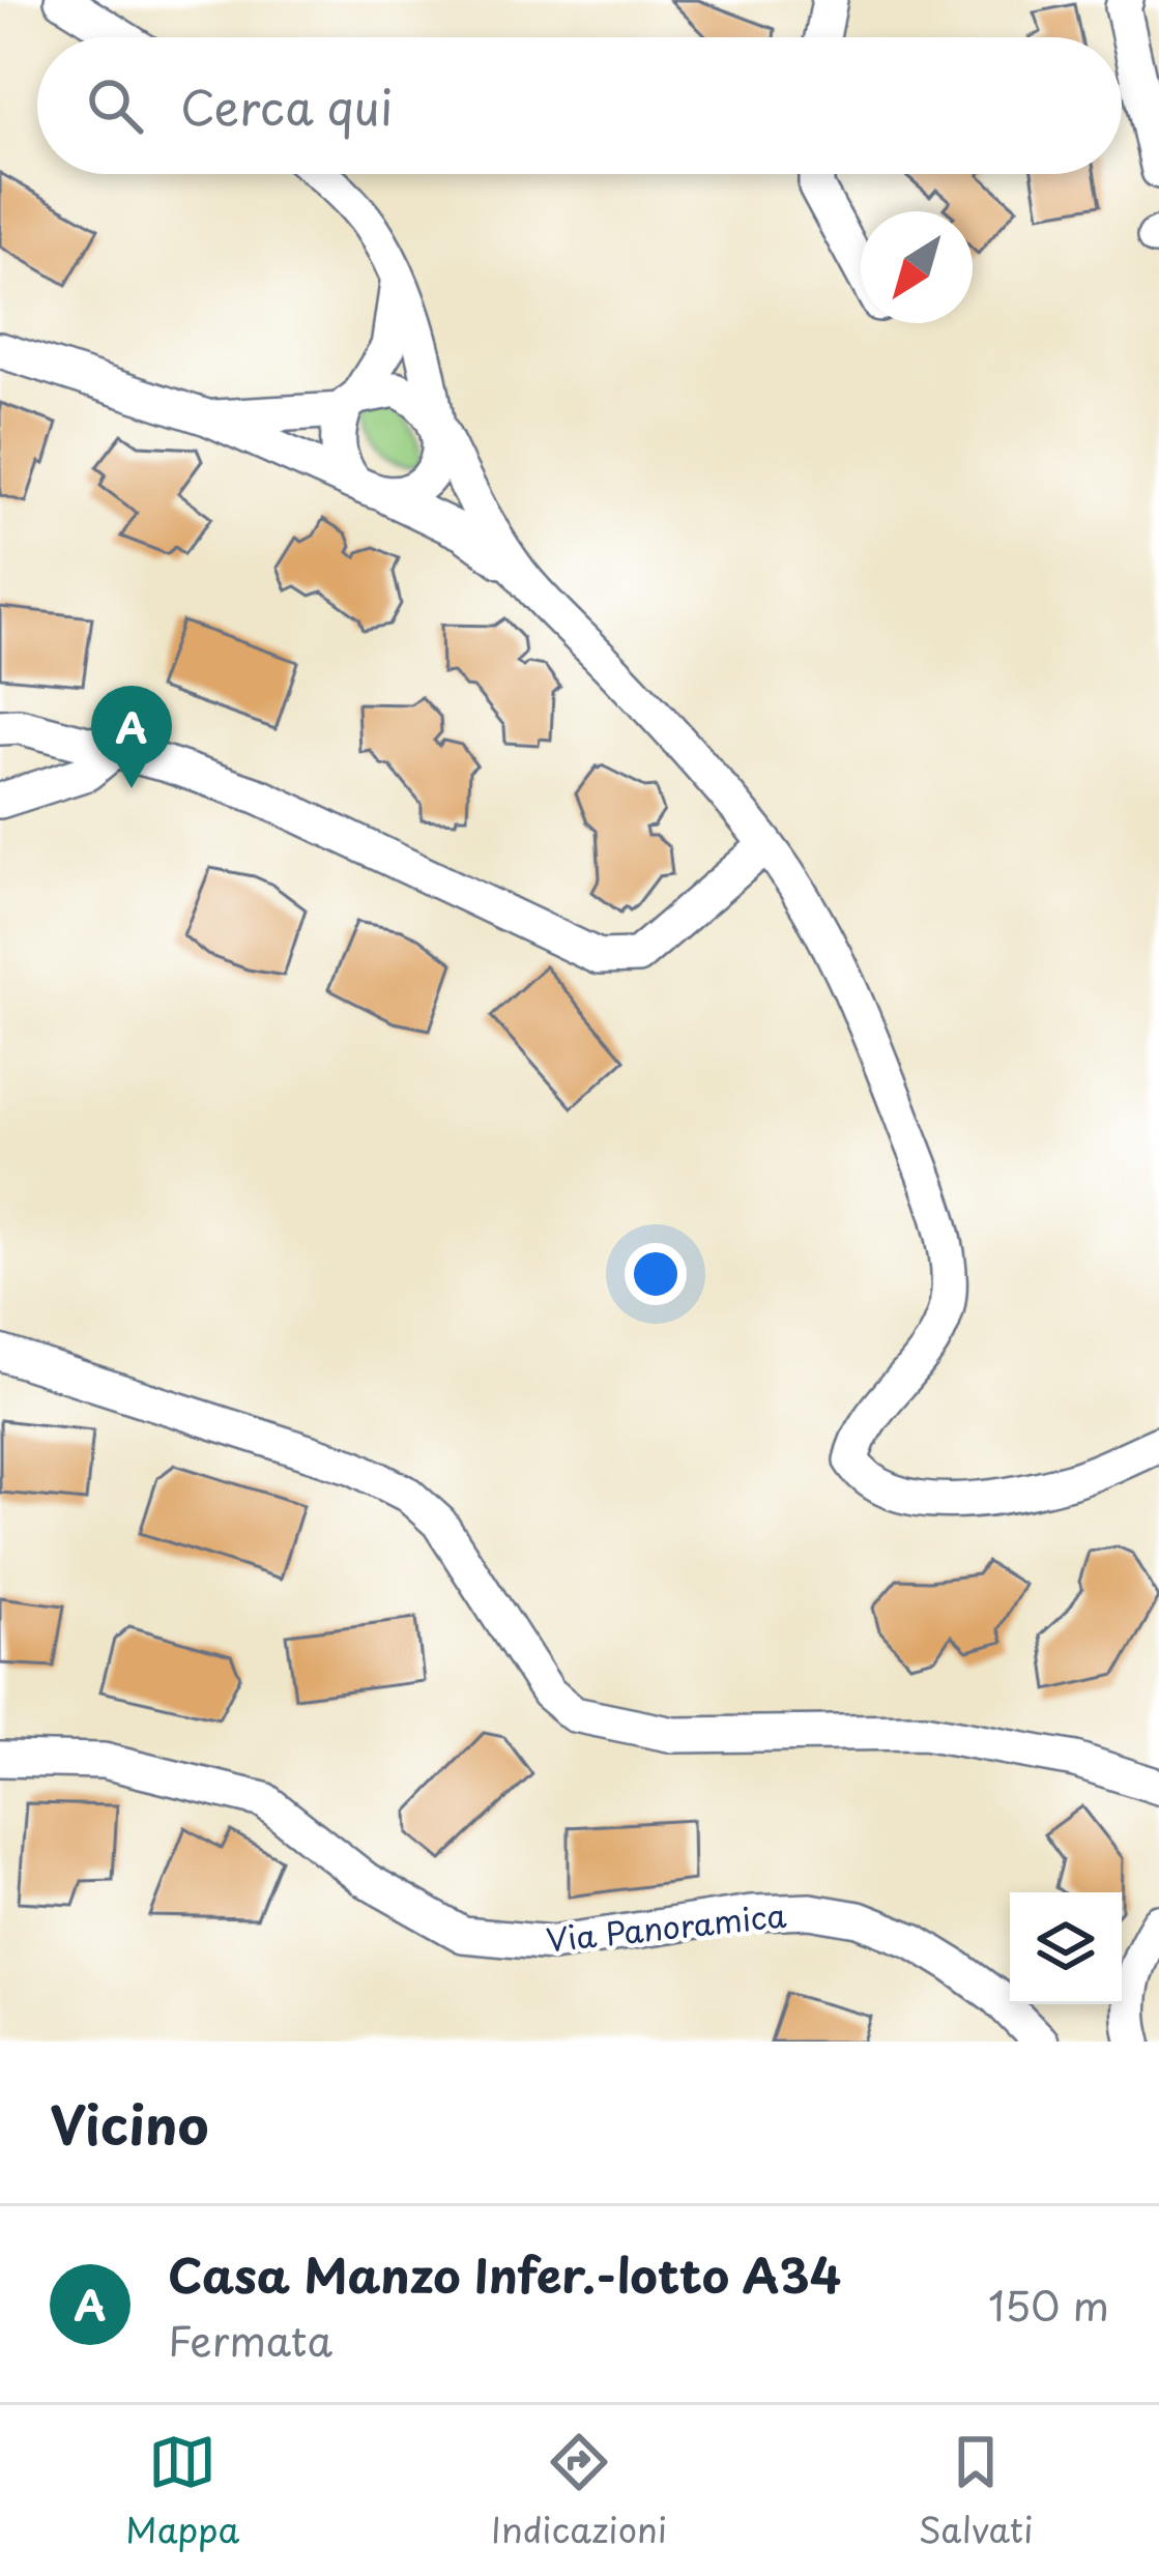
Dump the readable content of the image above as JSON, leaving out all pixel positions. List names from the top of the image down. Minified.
{"streets":{"street":["Via Panoramica"]},"north":"bottom left","page":{"search":"Cerca qui","pins":"A","heading":"Vicino","list":[{"mark":"A","name":"Casa Manzo Infer.-lotto A34","note":"Fermata","value":"150 m"}],"nav":["Mappa","Indicazioni","Salvati"]}}
